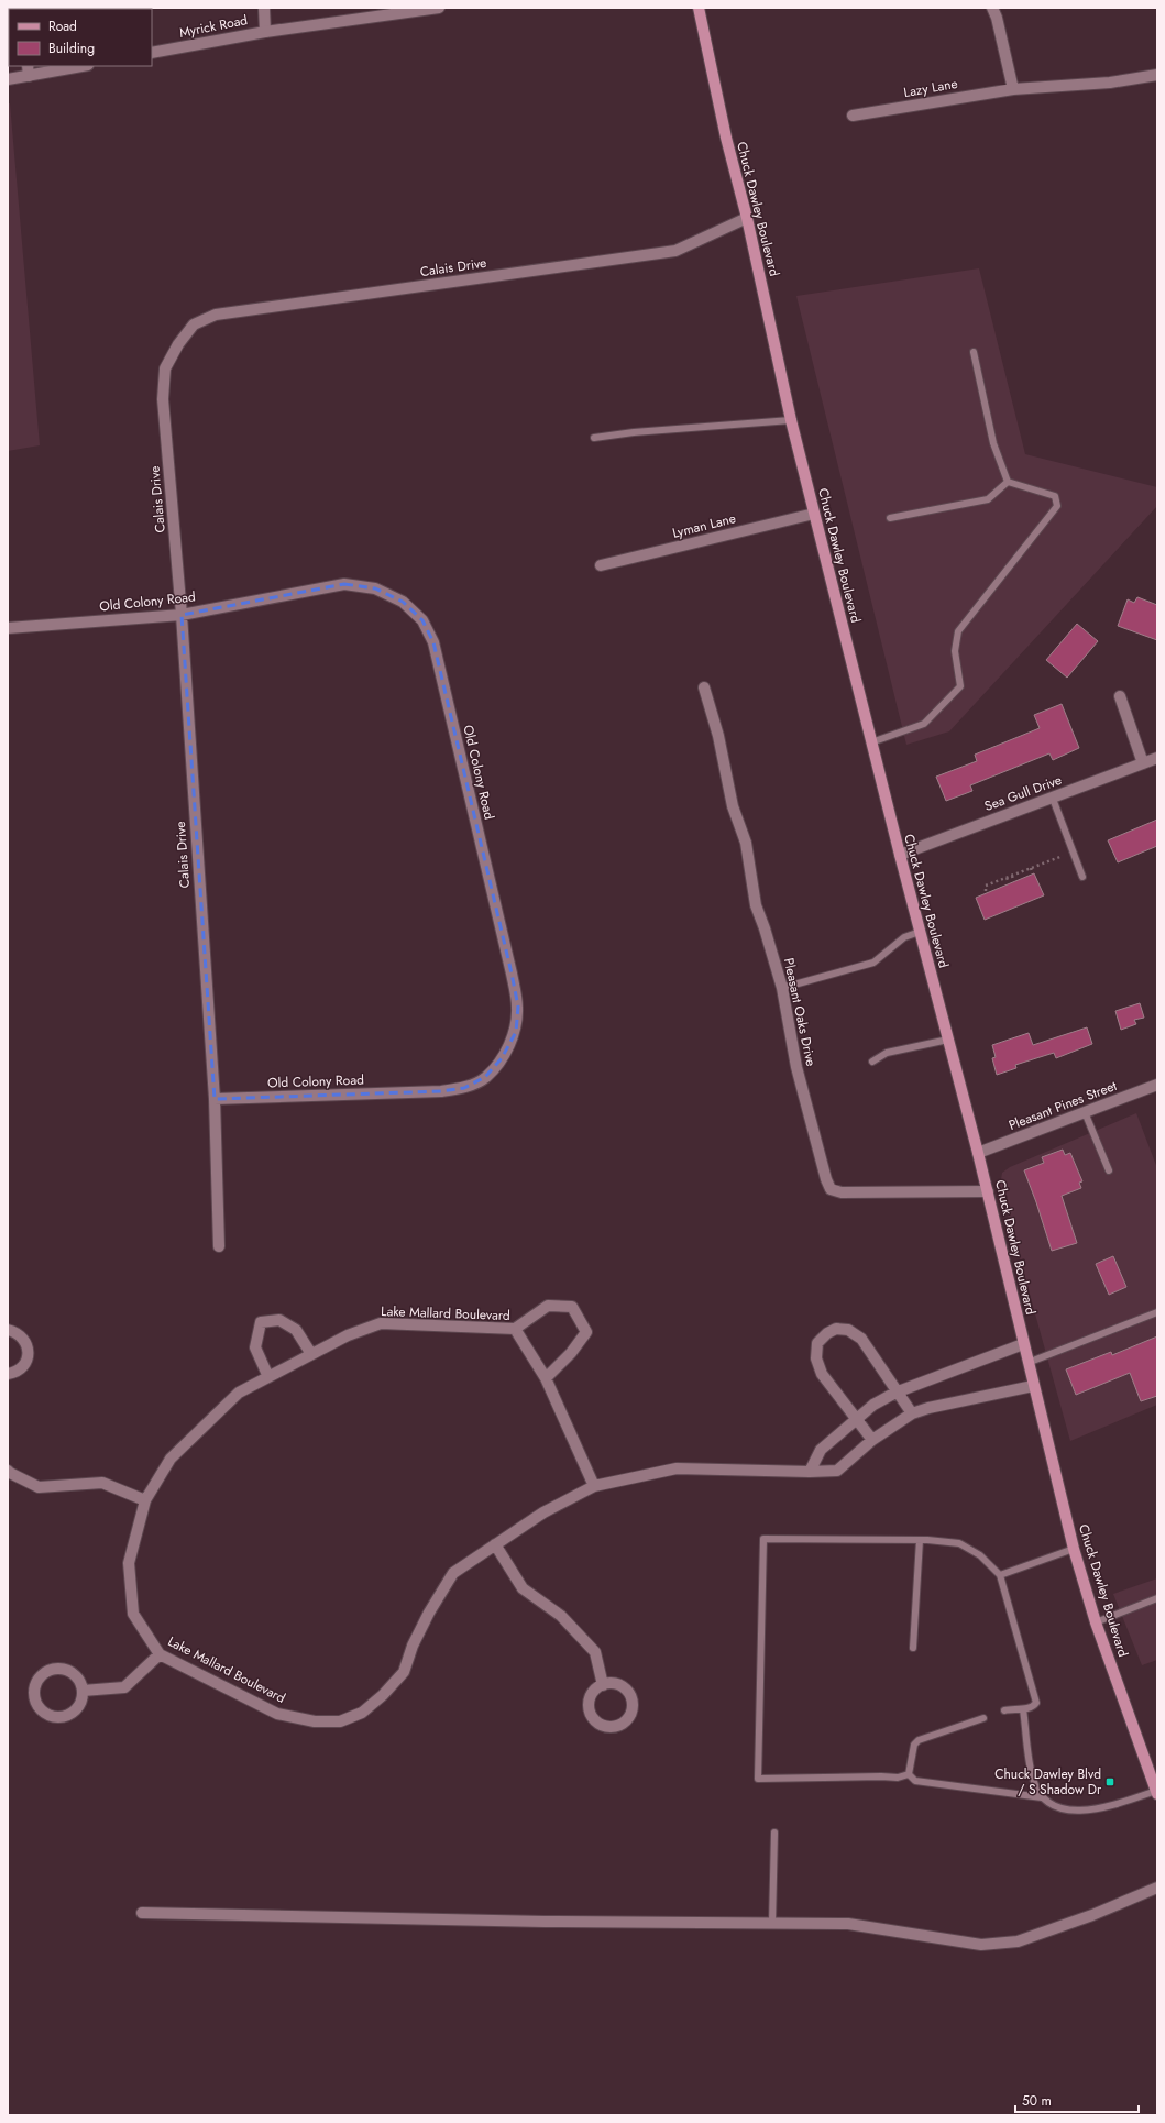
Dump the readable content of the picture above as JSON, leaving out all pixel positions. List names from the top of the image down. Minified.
{"streets":{"main road":["Chuck Dawley Boulevard"],"street":["Myrick Road","Lazy Lane","Calais Drive","Lyman Lane","Old Colony Road","Sea Gull Drive","Pleasant Oaks Drive","Pleasant Pines Street","Lake Mallard Boulevard"]},"crossings":[["Chuck Dawley Boulevard","Calais Drive"],["Chuck Dawley Boulevard","Lyman Lane"],["Chuck Dawley Boulevard","Sea Gull Drive"],["Chuck Dawley Boulevard","Pleasant Oaks Drive"],["Chuck Dawley Boulevard","Pleasant Pines Street"],["Chuck Dawley Boulevard","Lake Mallard Boulevard"],["Calais Drive","Old Colony Road"]],"places":{"transit":["Chuck Dawley Blvd / S Shadow Dr"]},"legend":["Road","Building"],"scale_bar":"50 m"}
